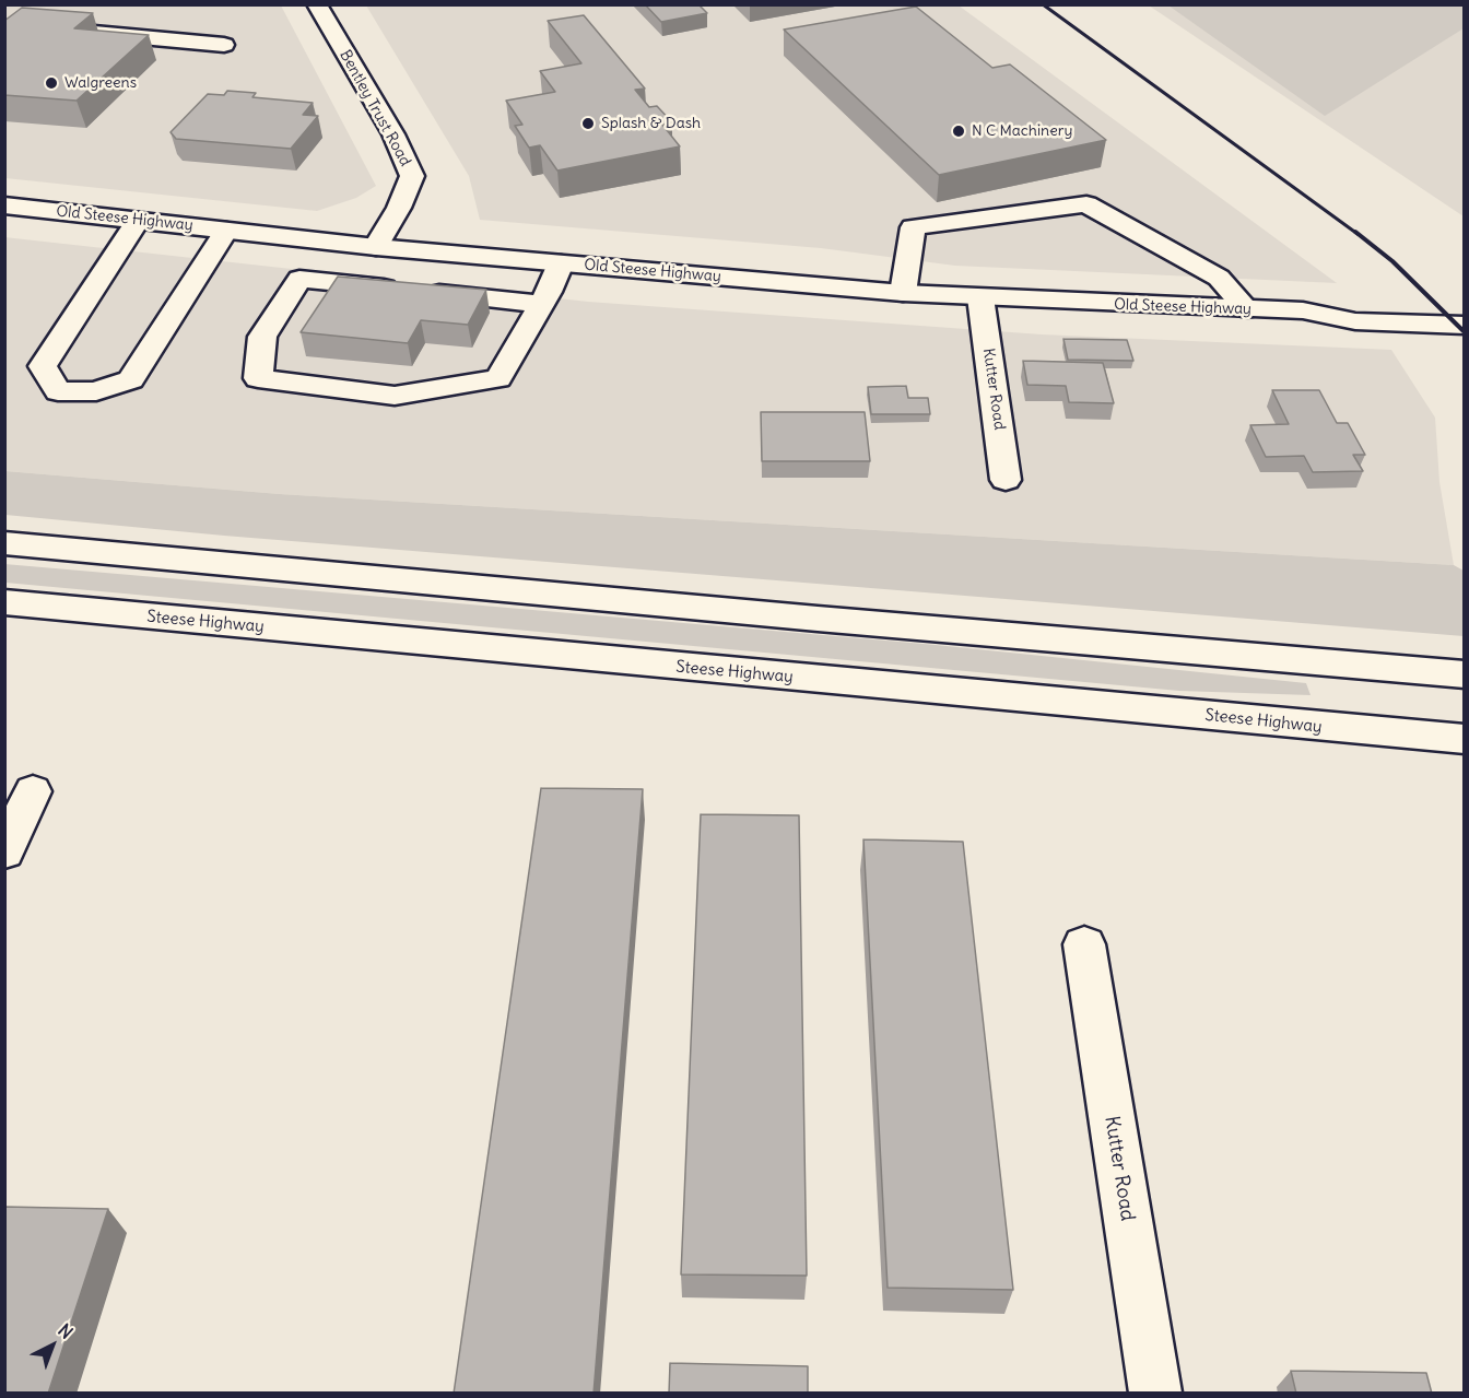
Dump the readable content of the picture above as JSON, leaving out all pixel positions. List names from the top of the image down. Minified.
{"streets":{"main road":["Bentley Trust Road","Old Steese Highway","Kutter Road","Steese Highway"]},"crossings":[["Bentley Trust Road","Old Steese Highway"],["Old Steese Highway","Kutter Road"]],"places":["Walgreens","Splash & Dash","N C Machinery"],"north":"top right"}
